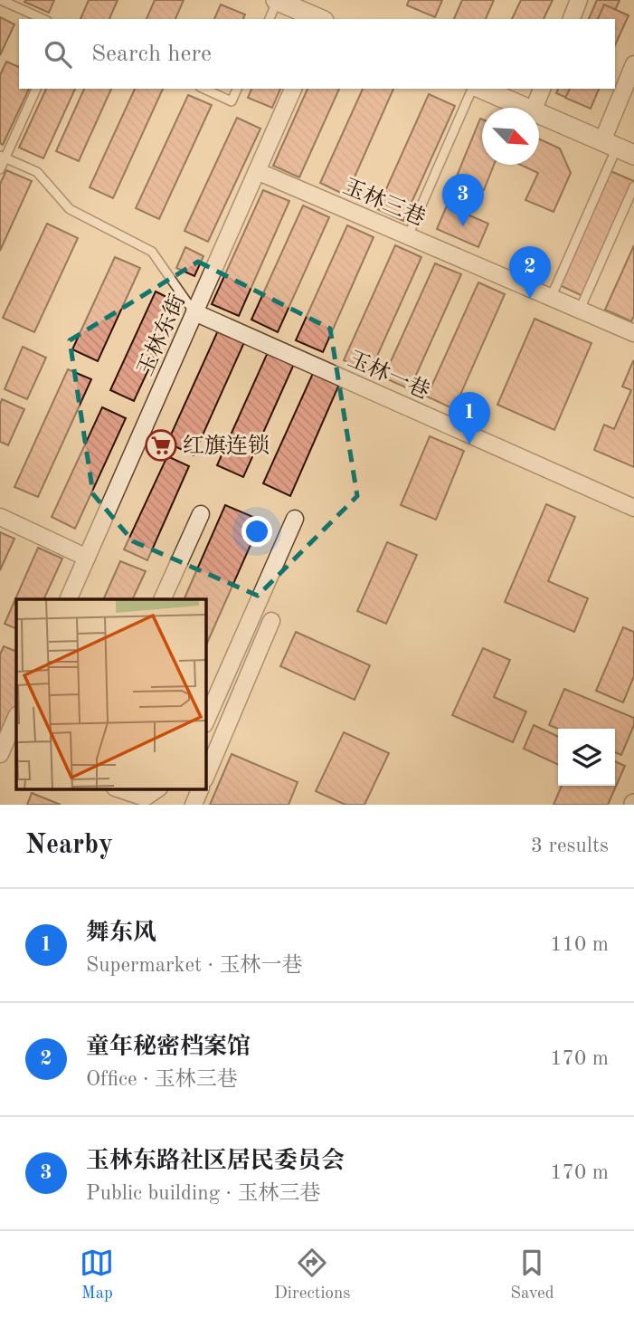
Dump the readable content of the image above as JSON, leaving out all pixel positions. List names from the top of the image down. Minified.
{"streets":{"street":["玉林三巷","玉林东街","玉林一巷"]},"crossings":[["玉林三巷","玉林东街"],["玉林东街","玉林一巷"]],"places":{"supermarket":["红旗连锁"]},"north":"bottom right","page":{"search":"Search here","pins":["3","2","1"],"heading":["Nearby","3 results"],"list":[{"mark":"1","name":"舞东风","note":"Supermarket · 玉林一巷","value":"110 m"},{"mark":"2","name":"童年秘密档案馆","note":"Office · 玉林三巷","value":"170 m"},{"mark":"3","name":"玉林东路社区居民委员会","note":"Public building · 玉林三巷","value":"170 m"}],"nav":["Map","Directions","Saved"]}}
